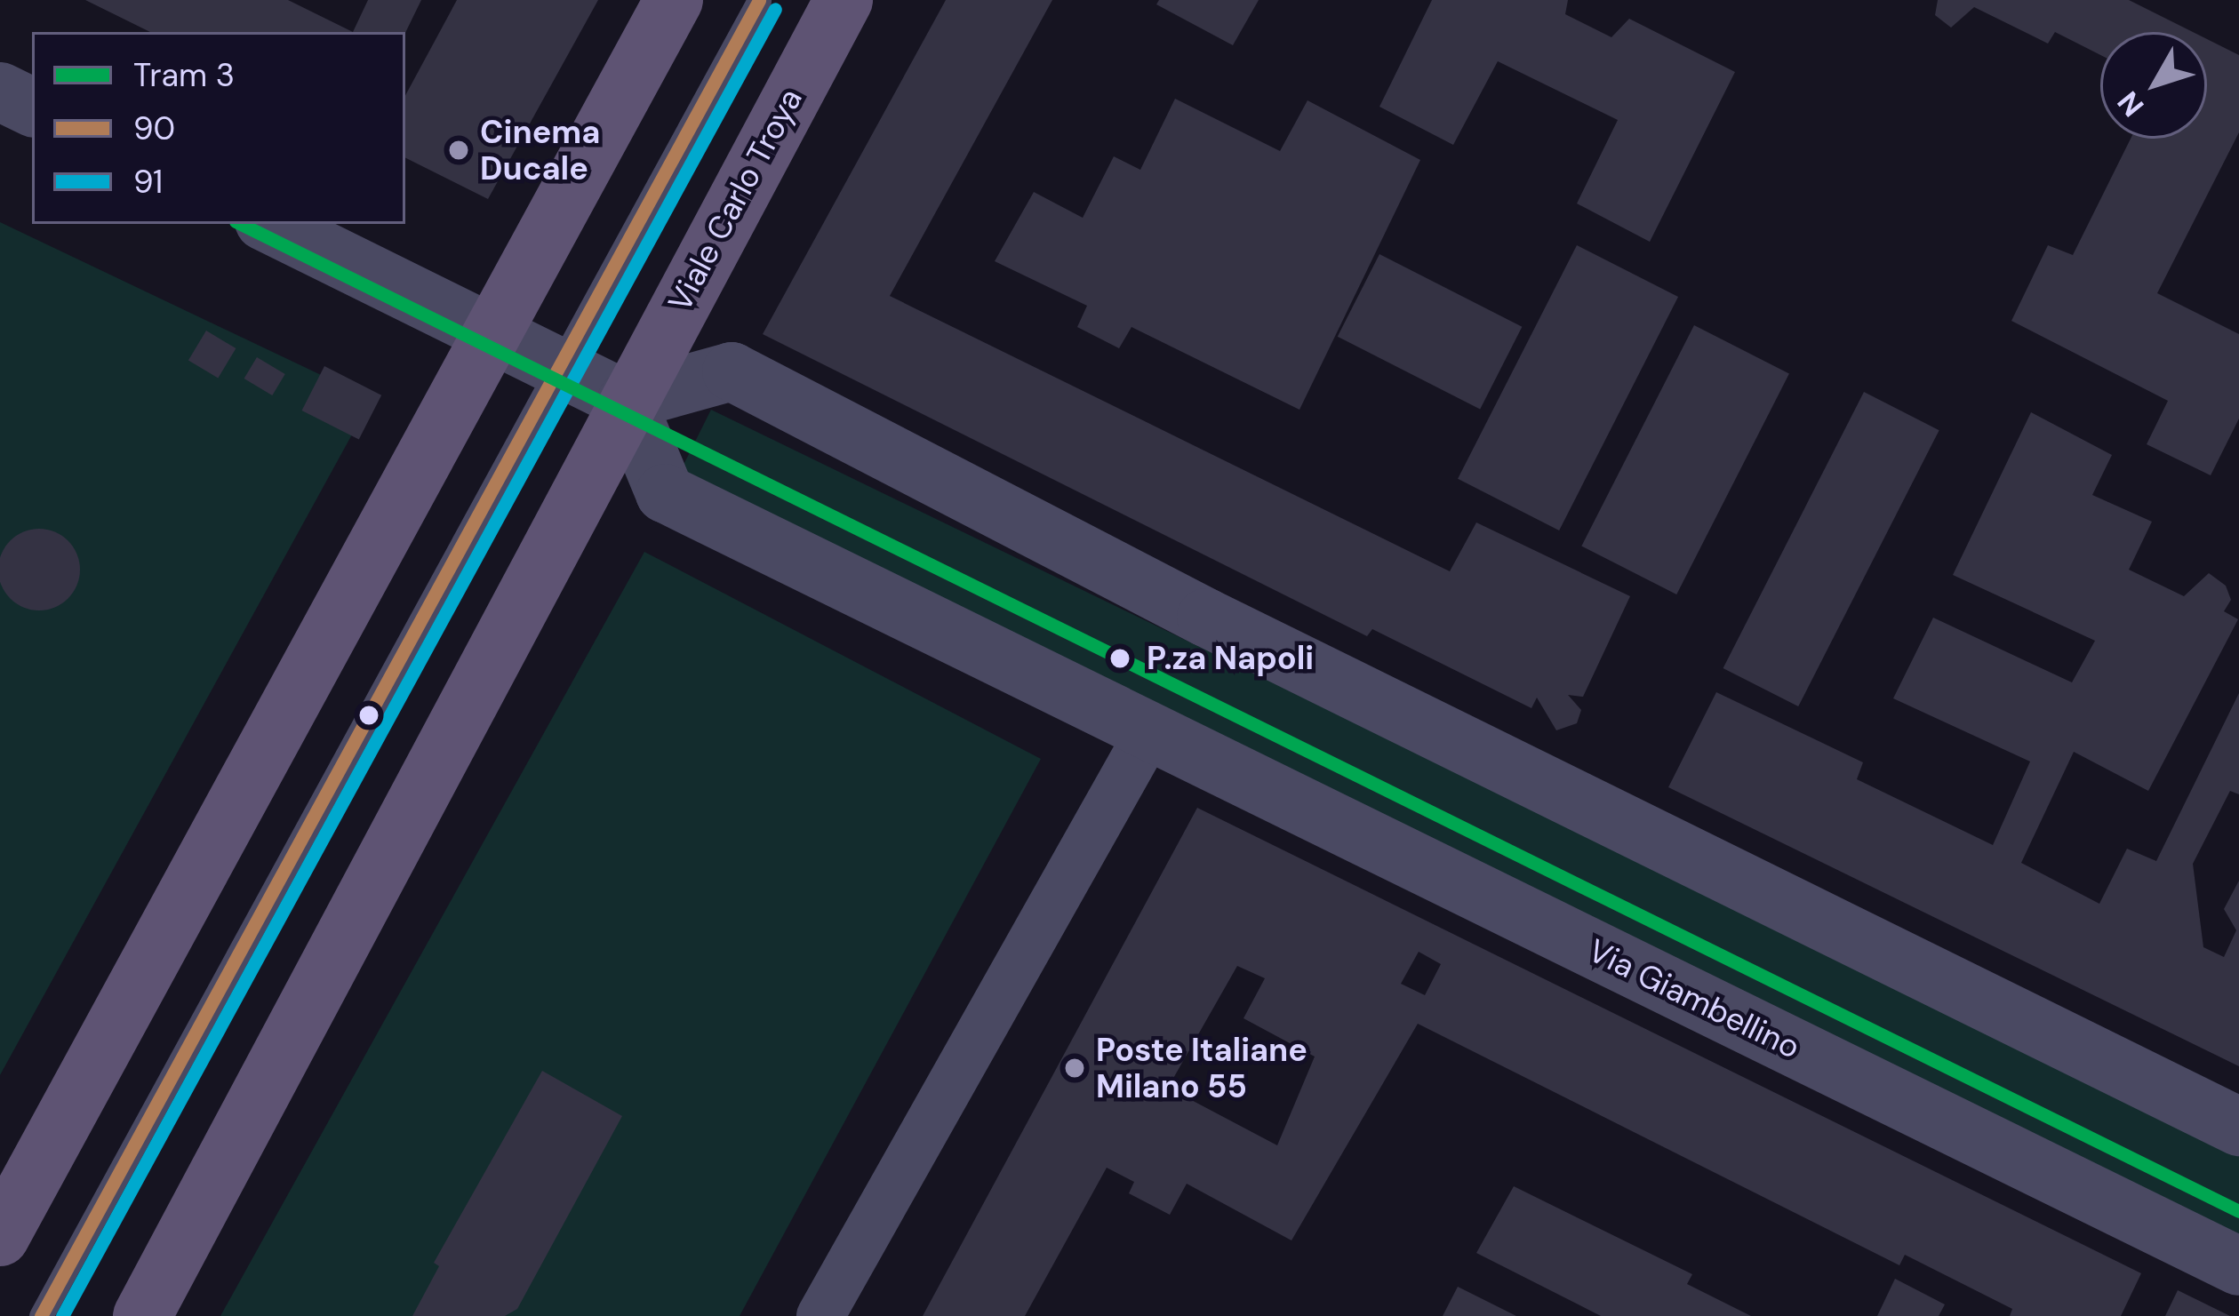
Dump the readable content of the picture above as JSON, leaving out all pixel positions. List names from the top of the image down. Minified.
{"streets":{"main road":["Viale Carlo Troya"],"street":["Via Giambellino"]},"crossings":[["Viale Carlo Troya","Via Giambellino"]],"places":["Cinema Ducale","P.za Napoli","Poste Italiane Milano 55"],"lines":["transit line 90","transit line 91","tram line 3"],"legend":["Tram 3","90","91"],"north":"bottom left"}
